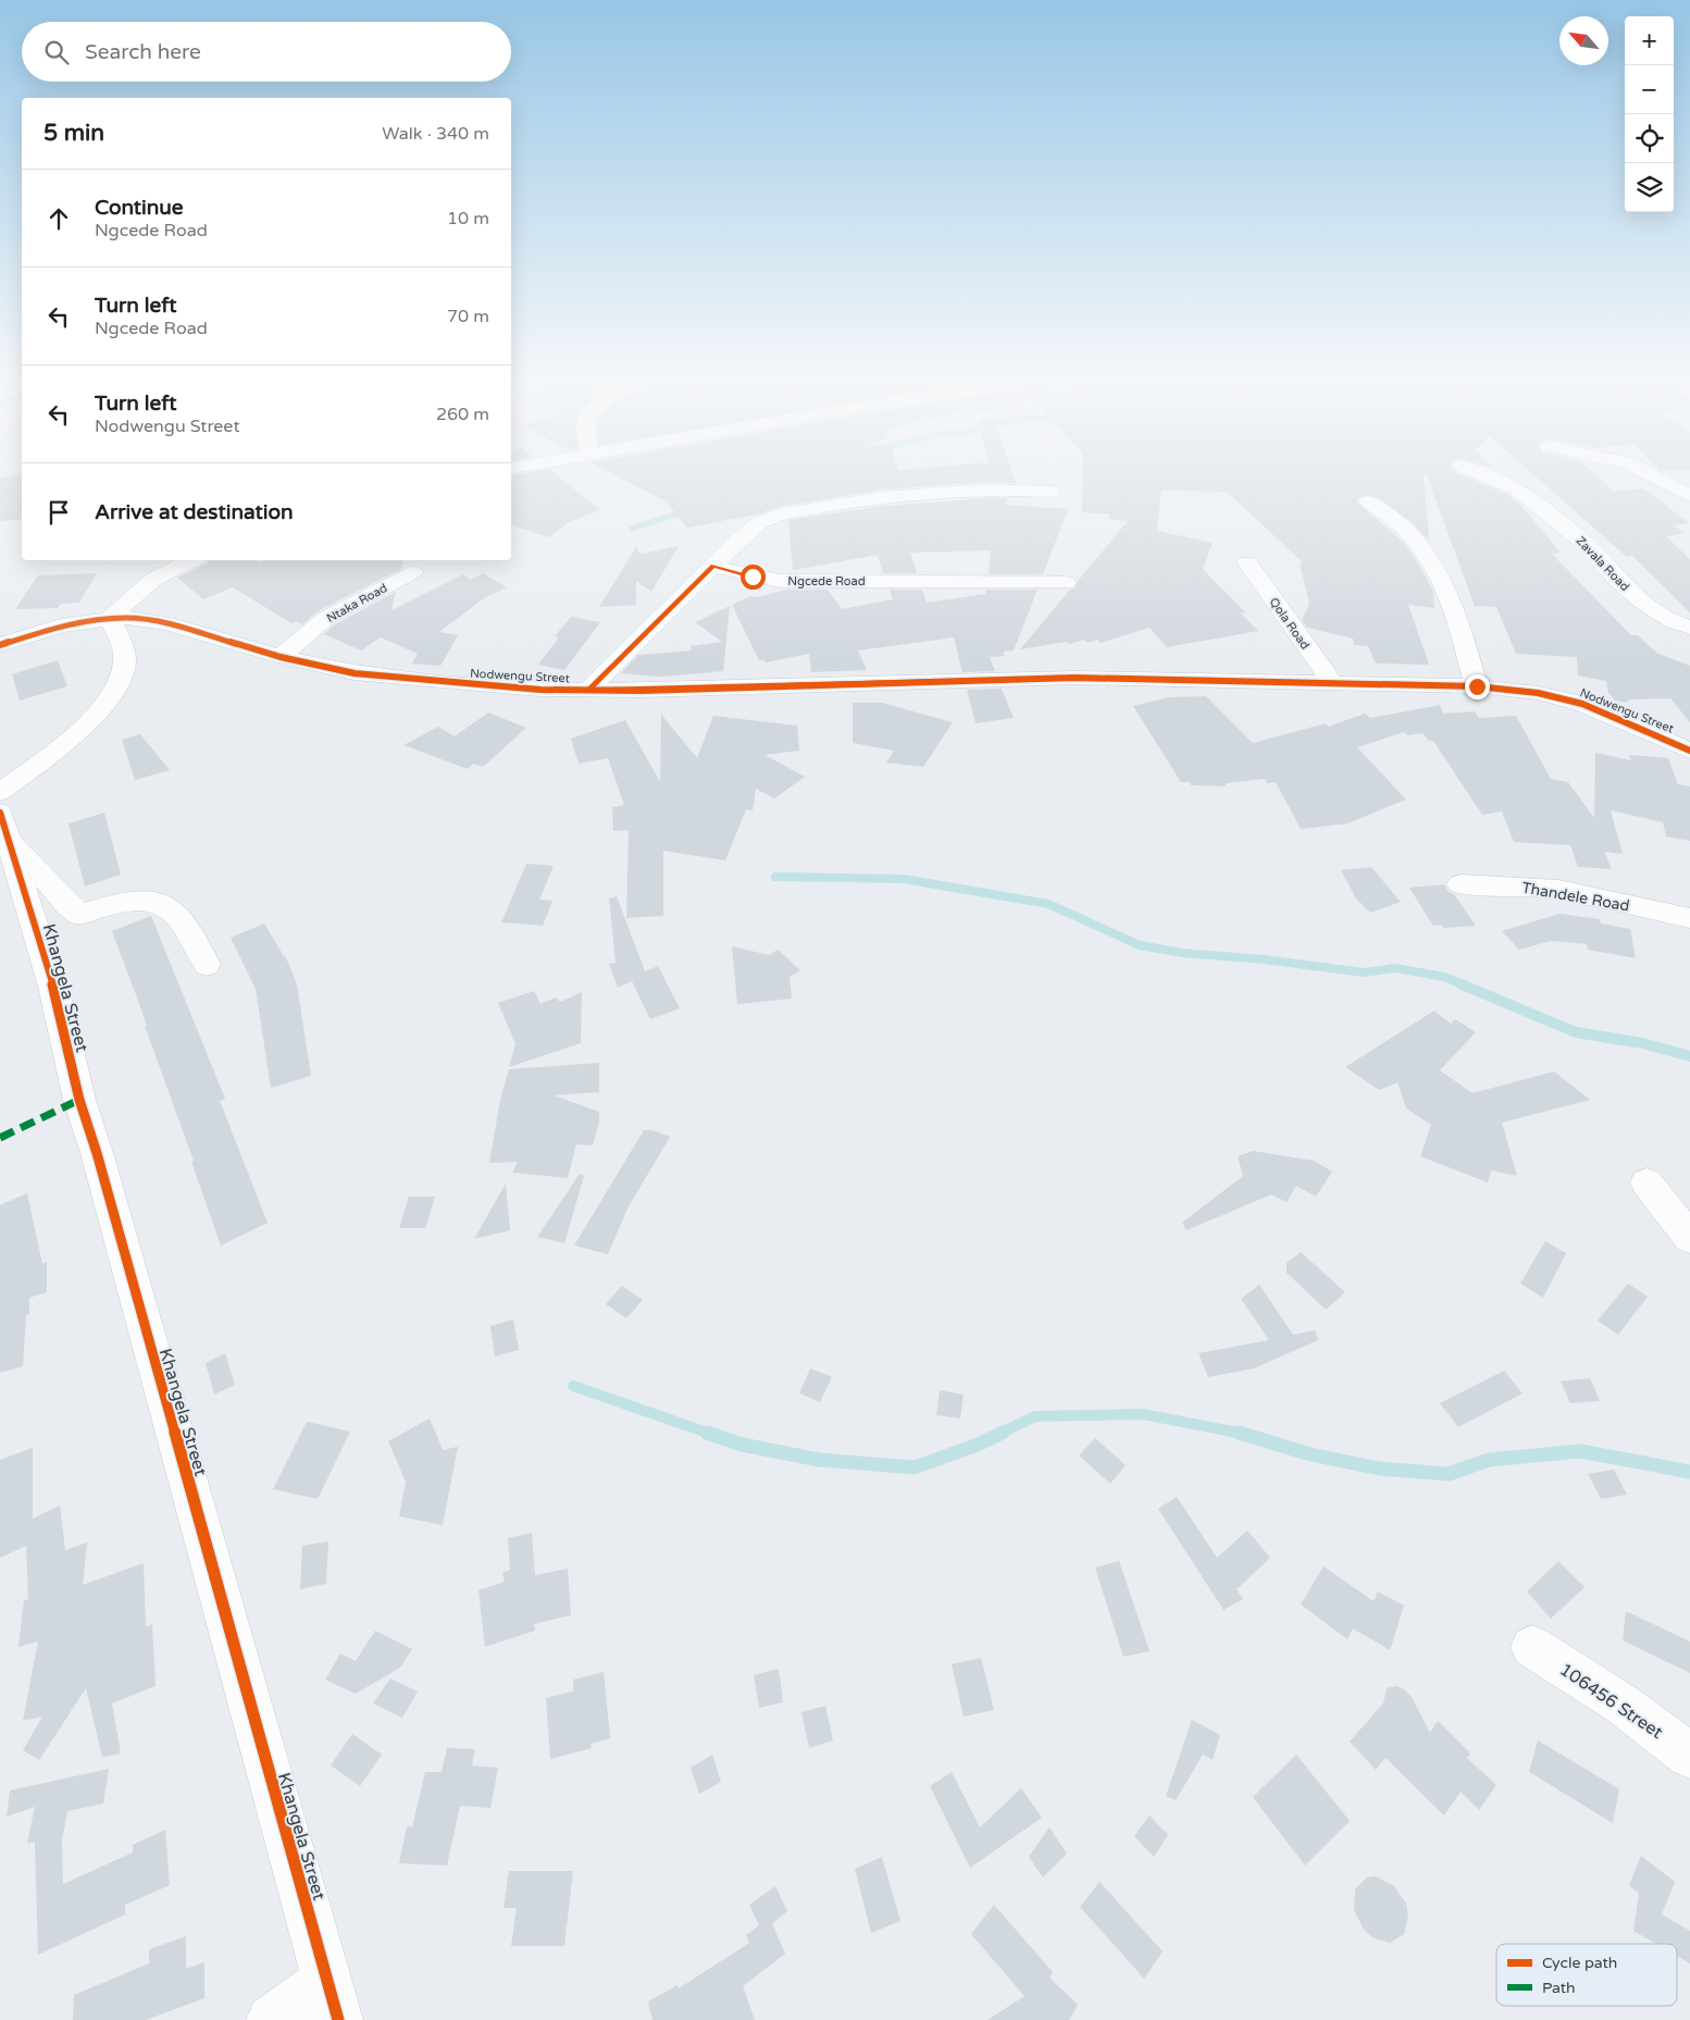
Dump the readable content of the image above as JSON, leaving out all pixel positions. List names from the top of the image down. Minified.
{"streets":{"street":["Zavala Road","Ngcede Road","Ntaka Road","Qola Road","Nodwengu Street","Thandele Road","Khangela Street","106456 Street"]},"crossings":[["Ntaka Road","Nodwengu Street"],["Qola Road","Nodwengu Street"]],"legend":["Cycle path","Path"],"north":"top left","page":{"map_buttons":["+","−"],"search":"Search here","heading":["5 min","Walk · 340 m"],"list":[["Continue","Ngcede Road","10 m"],["Turn left","Ngcede Road","70 m"],["Turn left","Nodwengu Street","260 m"],"Arrive at destination"]}}
